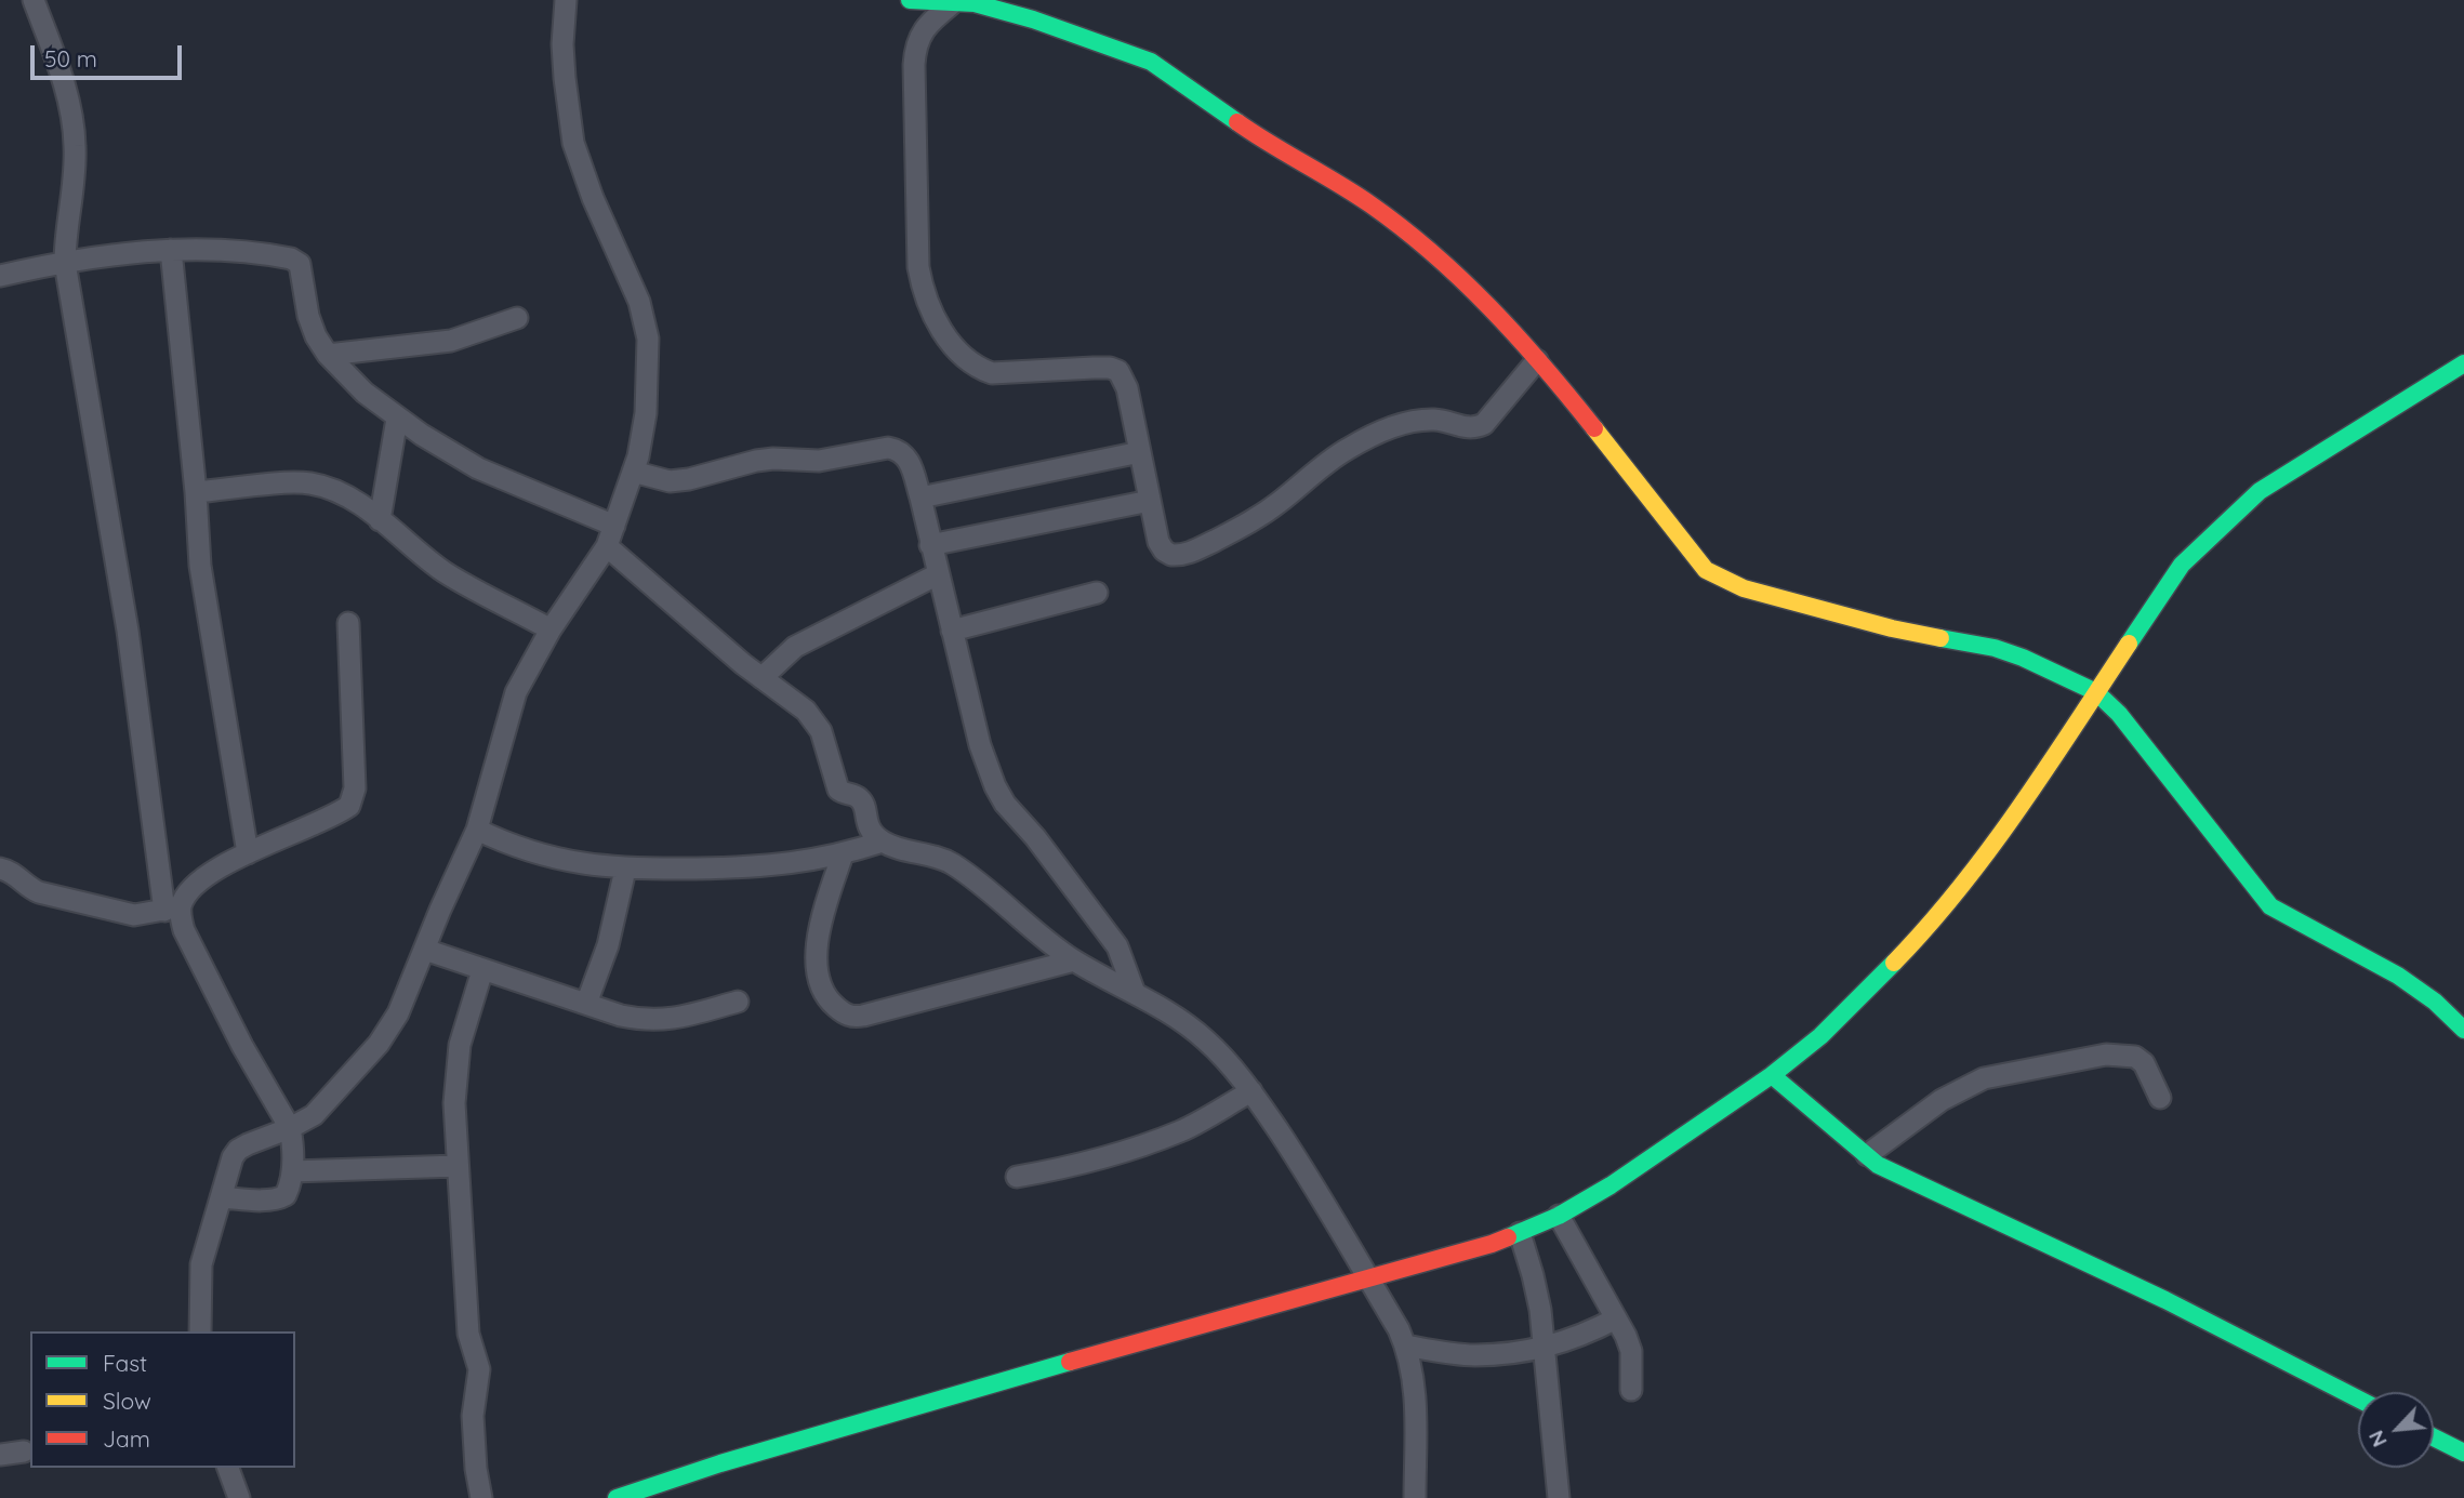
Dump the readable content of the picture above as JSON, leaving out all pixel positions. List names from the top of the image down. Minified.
{"legend":["Fast","Slow","Jam"],"scale_bar":"50 m","north":"bottom left"}
